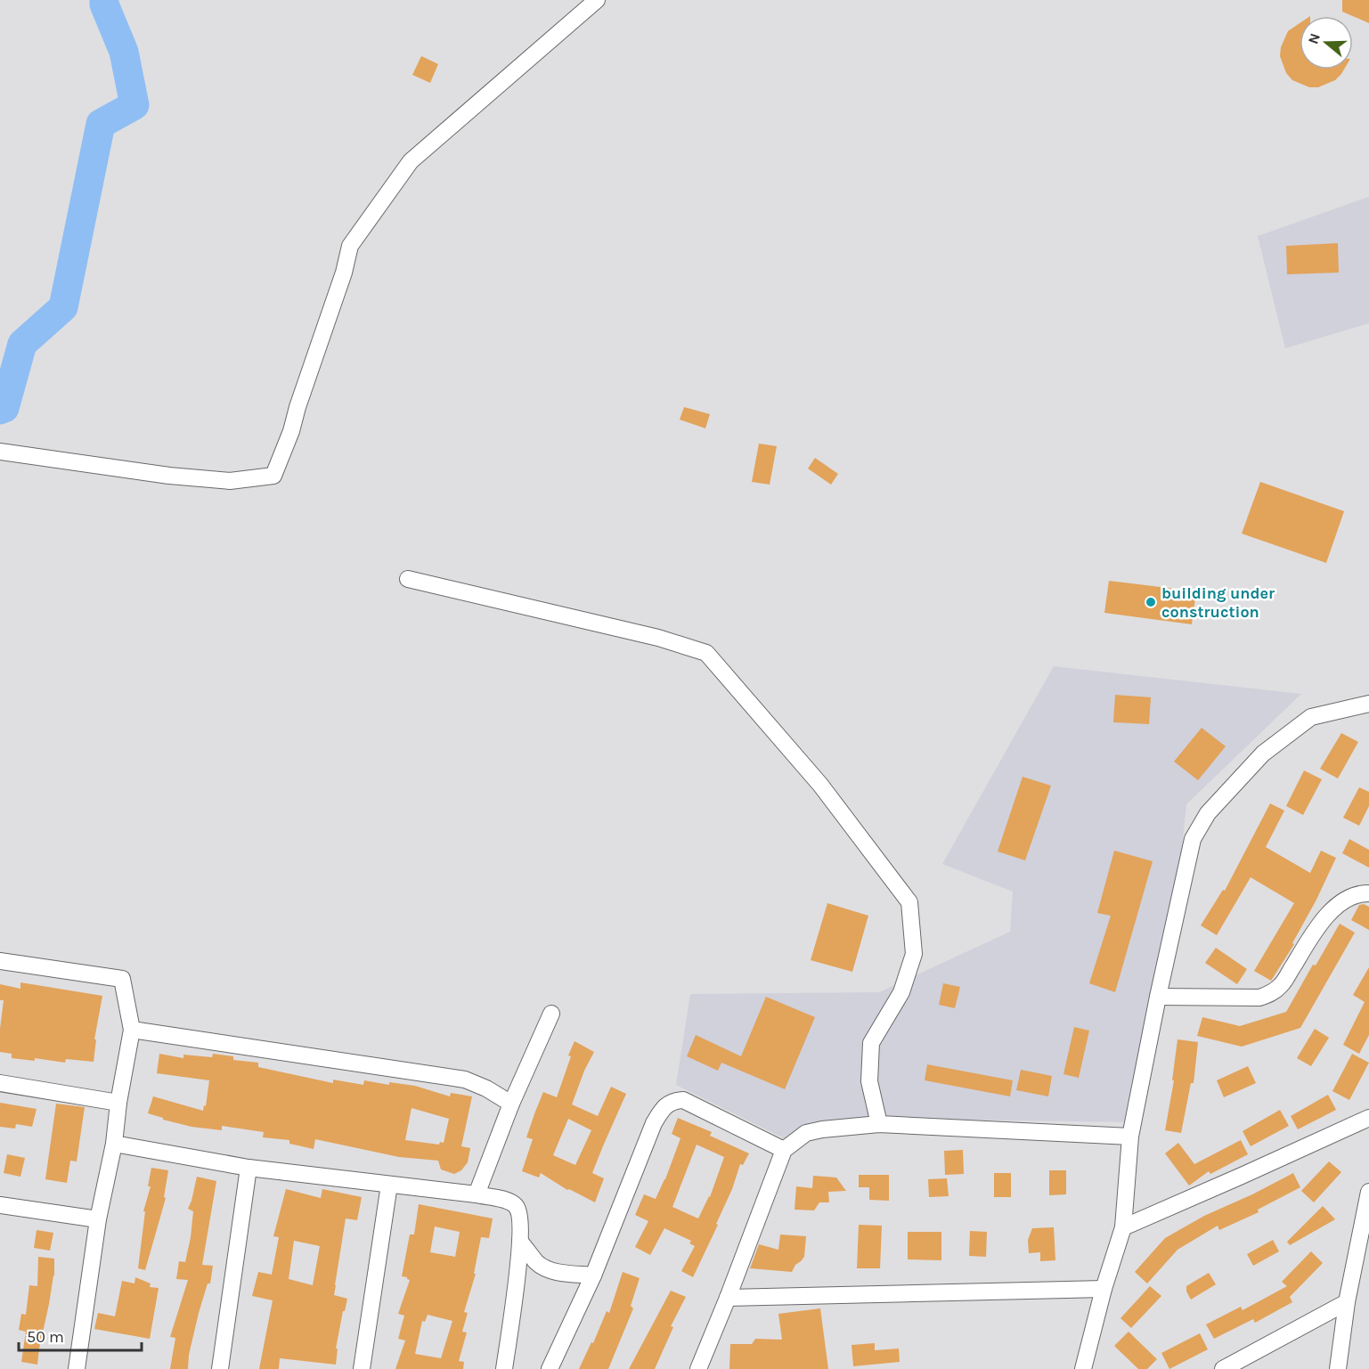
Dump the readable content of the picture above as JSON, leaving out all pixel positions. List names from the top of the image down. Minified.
{"places":["building under construction"],"scale_bar":"50 m","north":"left"}
